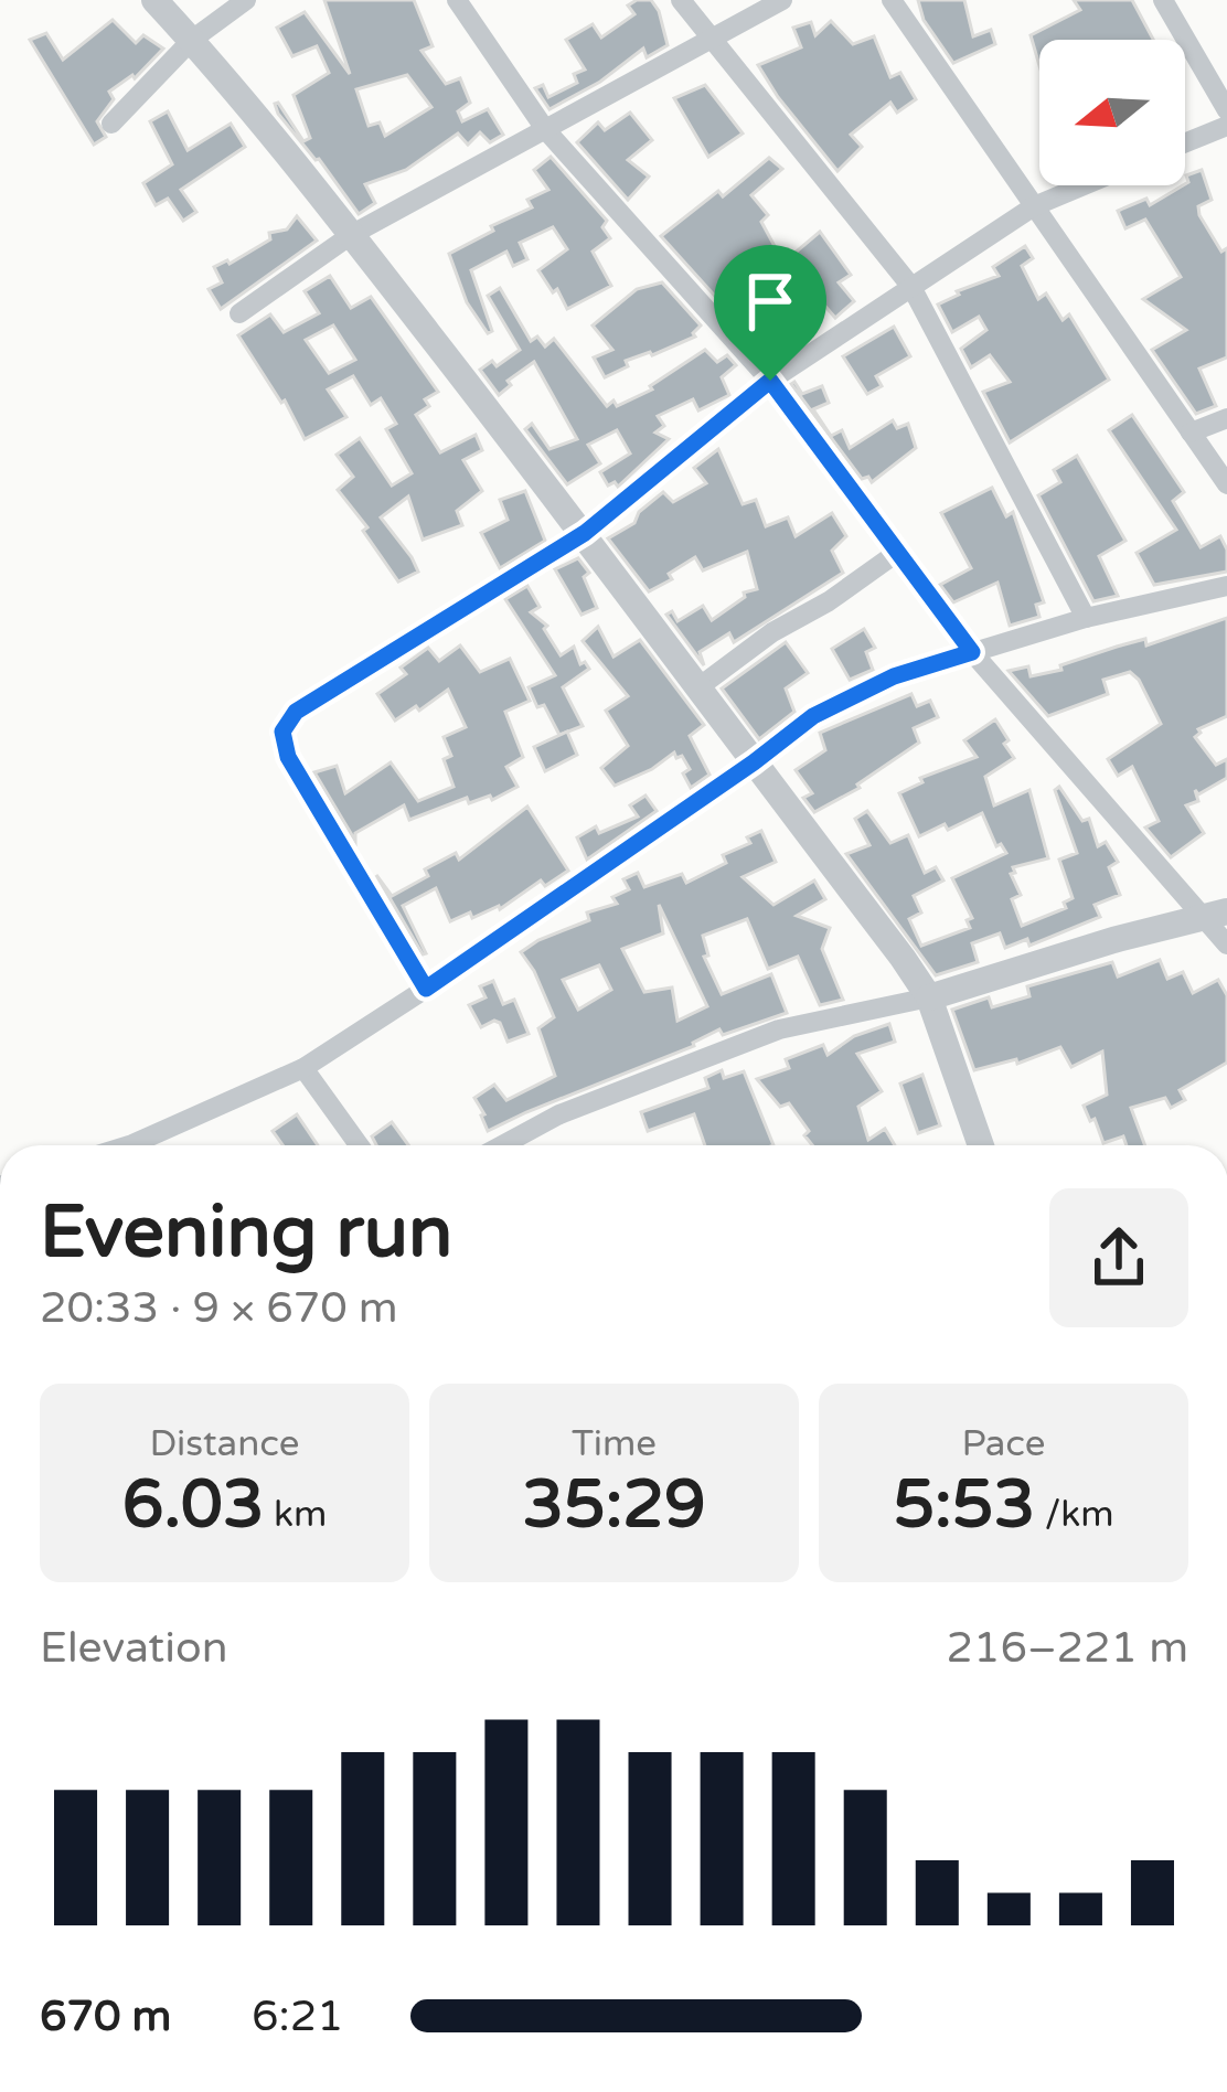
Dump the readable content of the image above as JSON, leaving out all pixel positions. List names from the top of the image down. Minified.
{"north":"left","page":{"heading":["Evening run","20:33 · 9 × 670 m"],"stats":[["Distance","6.03 km"],["Time","35:29"],["Pace","5:53 /km"]],"chart":["Elevation","216–221 m"],"list":[{"name":"670 m","note":"6:21"}]}}
